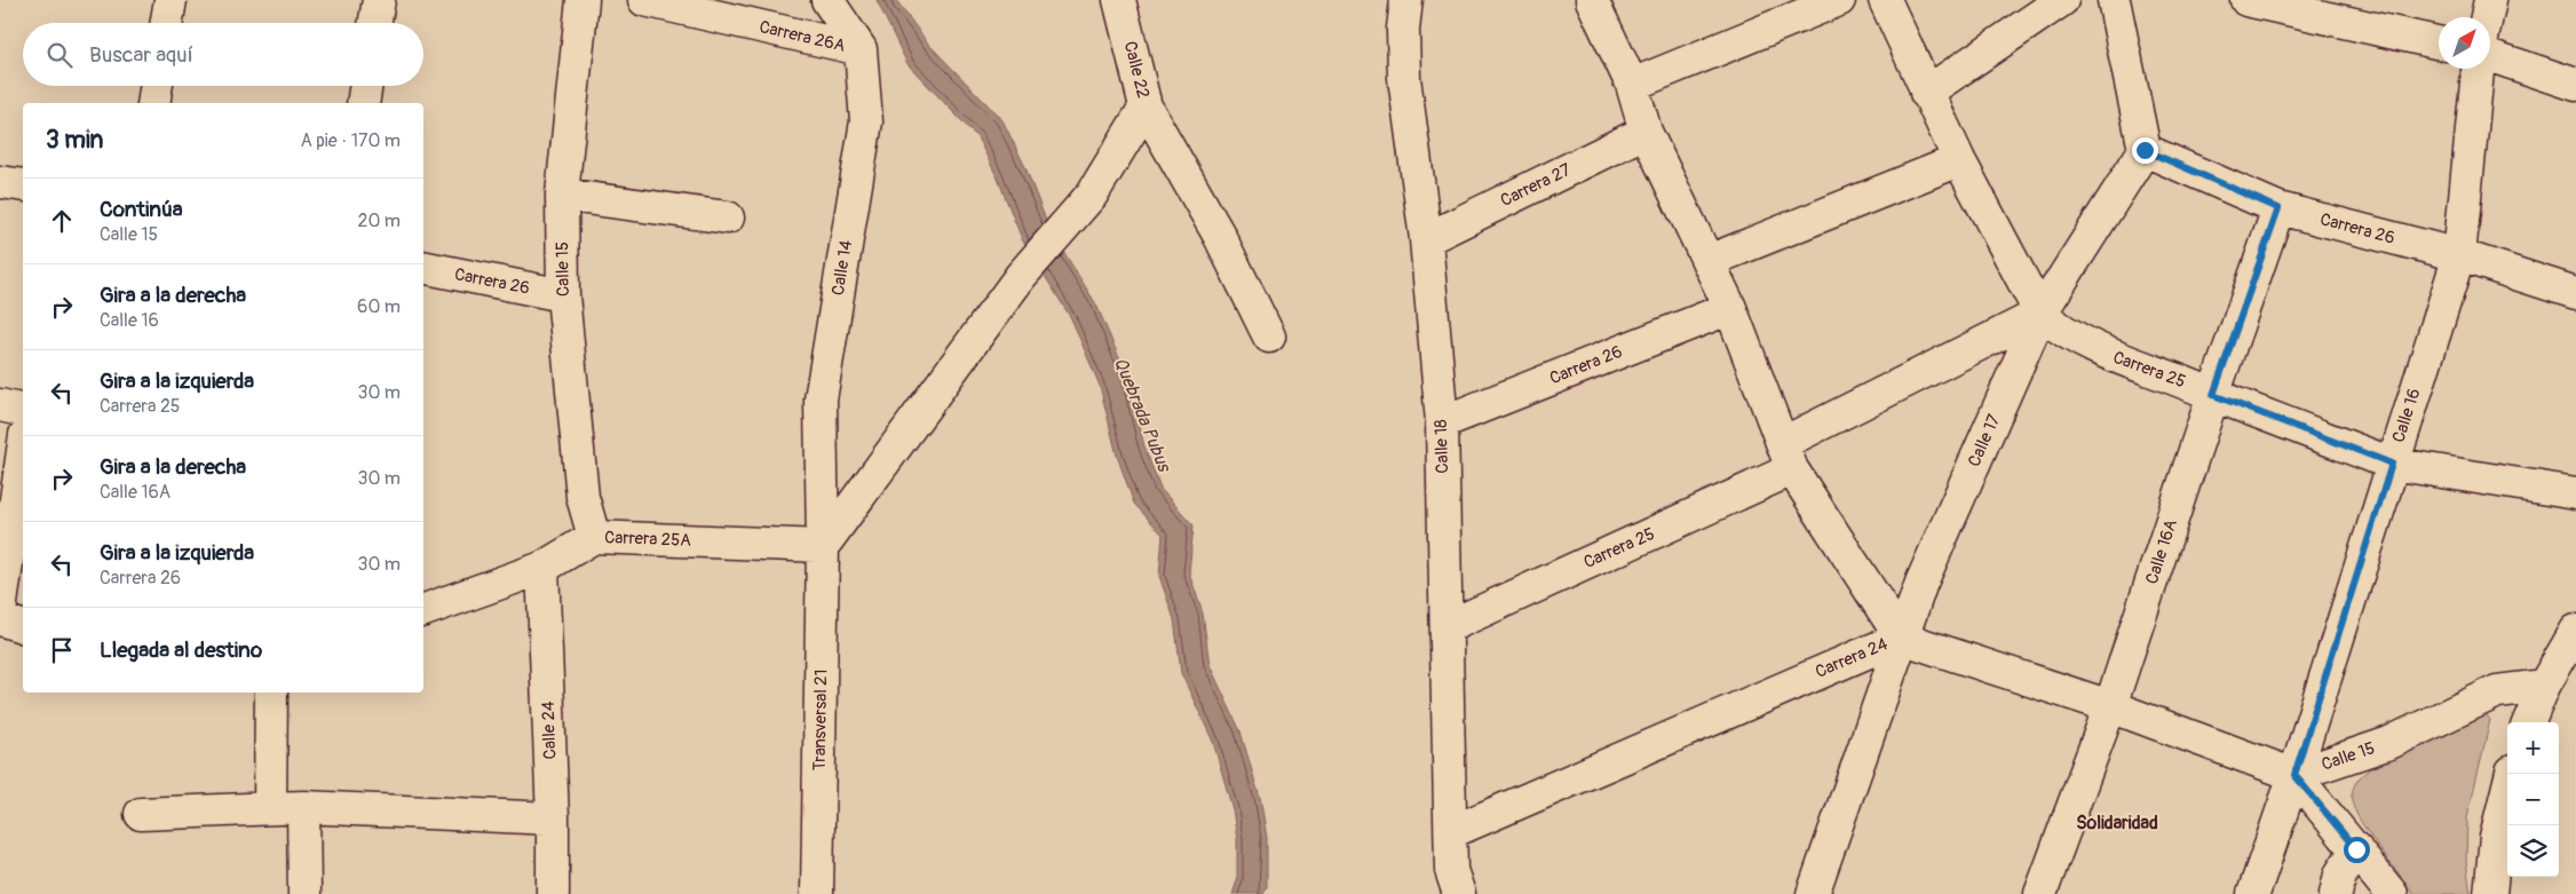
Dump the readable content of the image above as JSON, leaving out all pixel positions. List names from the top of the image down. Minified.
{"streets":{"street":["Carrera 26A","Calle 22","Carrera 27","Carrera 26","Calle 14","Calle 15","Carrera 25","Calle 16","Calle 17","Calle 18","Carrera 25A","Calle 16A","Carrera 24","Transversal 21","Calle 24"]},"crossings":[["Carrera 26A","Calle 14"],["Calle 22","Calle 14"],["Calle 22","Carrera 25A"],["Calle 22","Transversal 21"],["Carrera 27","Calle 18"],["Carrera 26","Calle 15"],["Carrera 26","Calle 16"],["Carrera 26","Calle 17"],["Carrera 26","Calle 18"],["Carrera 26","Calle 16A"],["Calle 14","Carrera 25A"],["Calle 14","Transversal 21"],["Calle 15","Calle 16"],["Calle 15","Carrera 25A"],["Calle 15","Carrera 24"],["Carrera 25","Calle 16"],["Carrera 25","Calle 17"],["Carrera 25","Calle 18"],["Carrera 25","Calle 16A"],["Calle 16","Carrera 24"],["Calle 17","Carrera 24"],["Calle 18","Carrera 24"],["Carrera 25A","Transversal 21"],["Carrera 25A","Calle 24"],["Calle 16A","Carrera 24"]],"districts":["Solidaridad"],"water":["Quebrada Pubus"],"north":"top right","page":{"search":"Buscar aquí","heading":["3 min","A pie · 170 m"],"list":[["Continúa","Calle 15","20 m"],["Gira a la derecha","Calle 16","60 m"],["Gira a la izquierda","Carrera 25","30 m"],["Gira a la derecha","Calle 16A","30 m"],["Gira a la izquierda","Carrera 26","30 m"],"Llegada al destino"],"map_buttons":["+","−"]}}
